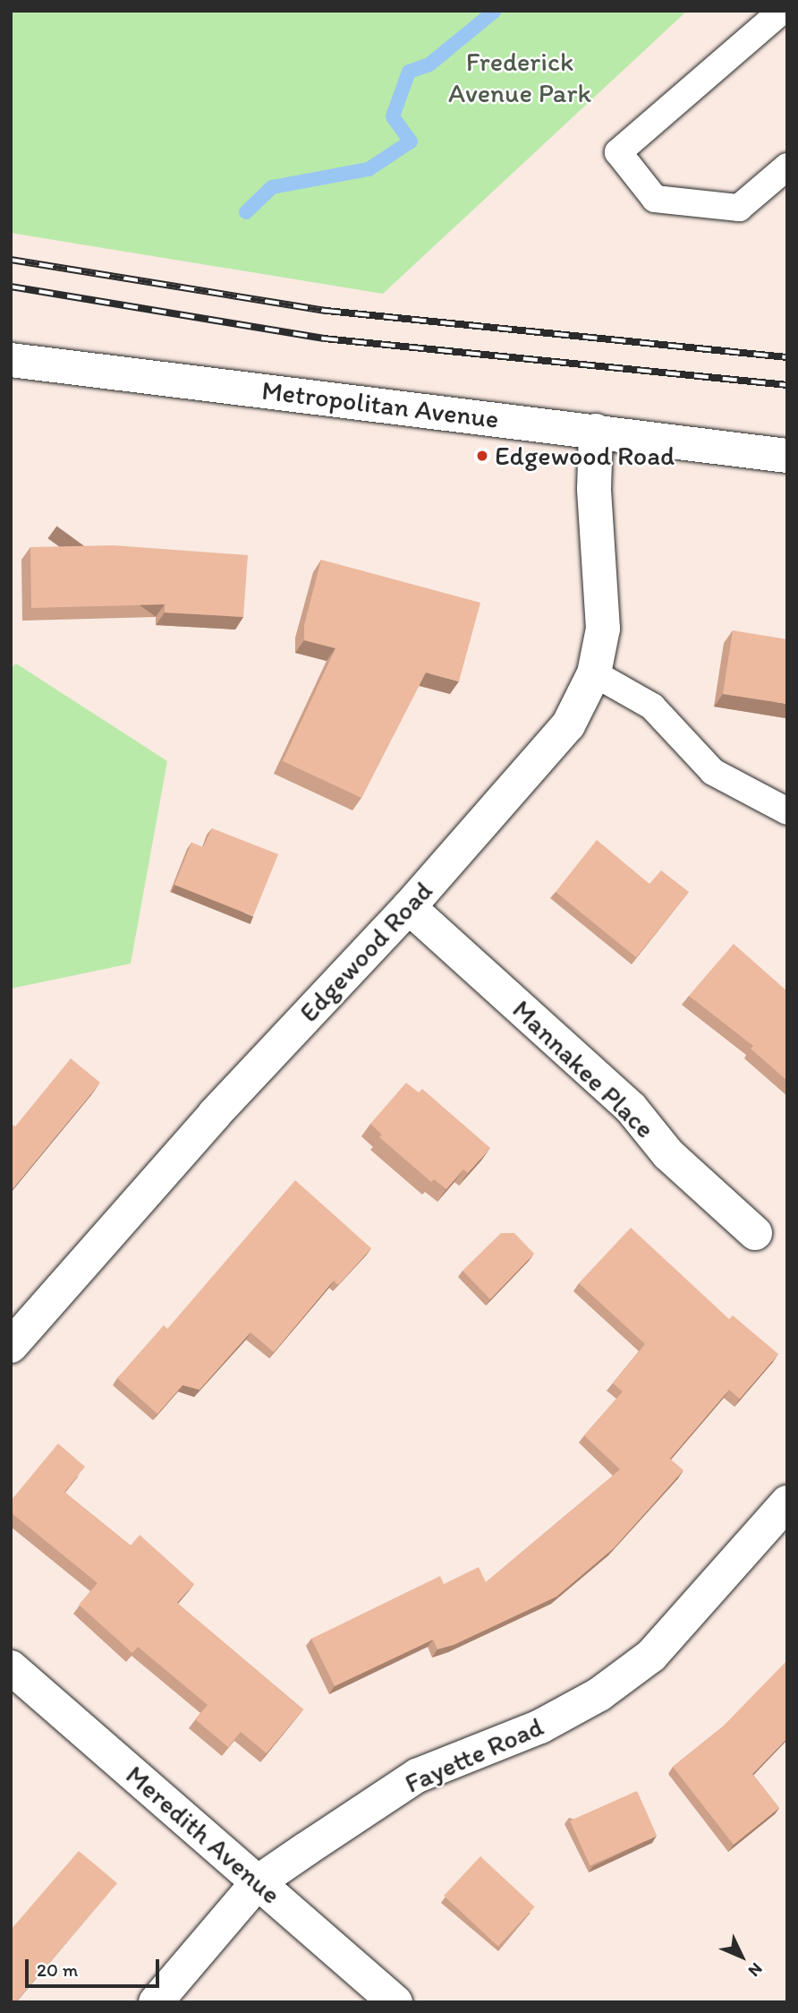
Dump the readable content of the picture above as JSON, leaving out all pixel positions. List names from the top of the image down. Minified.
{"streets":{"street":["Metropolitan Avenue","Edgewood Road","Mannakee Place","Fayette Road","Meredith Avenue"]},"crossings":[["Metropolitan Avenue","Edgewood Road"],["Edgewood Road","Mannakee Place"],["Fayette Road","Meredith Avenue"]],"parks":["Frederick Avenue Park"],"places":["Edgewood Road"],"scale_bar":"20 m","north":"bottom right"}
